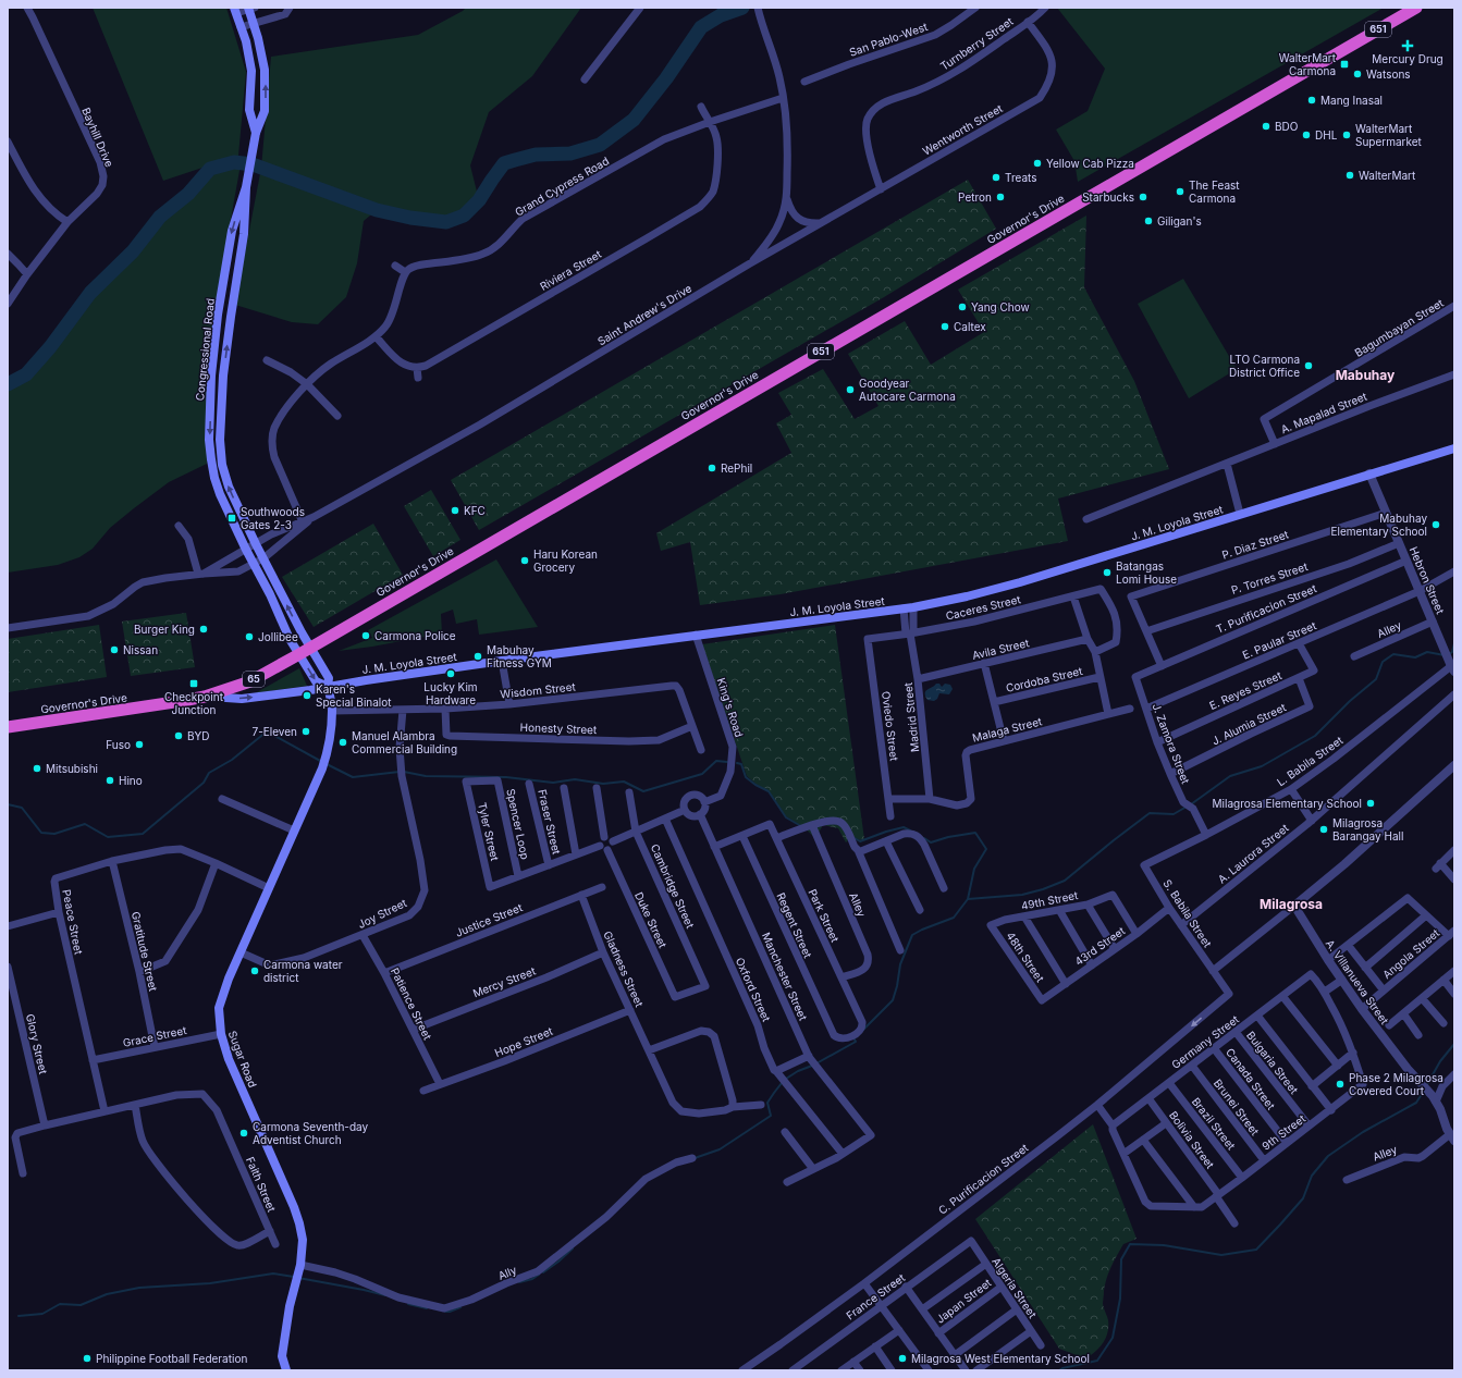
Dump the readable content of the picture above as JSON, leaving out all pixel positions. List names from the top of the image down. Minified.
{"streets":{"highway":["651","Governor's Drive","65"],"main road":["Congressional Road","J. M. Loyola Street","Sugar Road"],"street":["San Pablo-West","Turnberry Street","Wentworth Street","Bayhill Drive","Grand Cypress Road","Riviera Street","Saint Andrew's Drive","Bagumbayan Street","A. Mapalad Street","P. Diaz Street","P. Torres Street","Hebron Street","Caceres Street","T. Purificacion Street","Alley","E. Paular Street","Avila Street","Cordoba Street","Wisdom Street","E. Reyes Street","King's Road","Madrid Street","J. Alumia Street","Oviedo Street","Honesty Street","Malaga Street","J. Zamora Street","L. Babila Street","Fraser Street","Spencer Loop","Tyler Street","A. Laurora Street","Cambridge Street","49th Street","Joy Street","S. Babila Street","Park Street","Justice Street","Duke Street","Peace Street","Regent Street","43rd Street","Gratitude Street","Angola Street","48th Street","Gladness Street","Manchester Street","Mercy Street","A. Villanueva Street","Oxford Street","Patience Street","Grace Street","Hope Street","Germany Street","Glory Street","Bulgaria Street","Canada Street","Brunei Street","Brazil Street","9th Street","Bolivia Street","C. Purificacion Street","Faith Street","Ally","Algeria Street","France Street","Japan Street"]},"crossings":[["Turnberry Street","Wentworth Street"],["Wentworth Street","Saint Andrew's Drive"],["Grand Cypress Road","Riviera Street"],["Grand Cypress Road","Saint Andrew's Drive"],["Governor's Drive","Congressional Road"],["Governor's Drive","J. M. Loyola Street"],["Governor's Drive","Sugar Road"],["Saint Andrew's Drive","Congressional Road"],["Bagumbayan Street","A. Mapalad Street"],["Congressional Road","Sugar Road"],["J. M. Loyola Street","Hebron Street"],["J. M. Loyola Street","King's Road"],["J. M. Loyola Street","Madrid Street"],["J. M. Loyola Street","Sugar Road"],["P. Diaz Street","P. Torres Street"],["P. Diaz Street","Hebron Street"],["P. Torres Street","Hebron Street"],["Hebron Street","T. Purificacion Street"],["Hebron Street","Alley"],["Hebron Street","E. Paular Street"],["Hebron Street","L. Babila Street"],["Caceres Street","Madrid Street"],["Caceres Street","Oviedo Street"],["T. Purificacion Street","J. Zamora Street"],["Alley","Park Street"],["Alley","A. Villanueva Street"],["E. Paular Street","E. Reyes Street"],["E. Paular Street","J. Zamora Street"],["Avila Street","Madrid Street"],["Wisdom Street","Honesty Street"],["Wisdom Street","Joy Street"],["Wisdom Street","Sugar Road"],["E. Reyes Street","J. Alumia Street"],["E. Reyes Street","J. Zamora Street"],["King's Road","Manchester Street"],["Madrid Street","Malaga Street"],["J. Alumia Street","J. Zamora Street"],["Oviedo Street","Malaga Street"],["J. Zamora Street","L. Babila Street"],["L. Babila Street","S. Babila Street"],["Spencer Loop","Tyler Street"],["A. Laurora Street","S. Babila Street"],["Cambridge Street","Duke Street"],["49th Street","43rd Street"],["49th Street","48th Street"],["Joy Street","Patience Street"],["Joy Street","Sugar Road"],["S. Babila Street","43rd Street"],["S. Babila Street","C. Purificacion Street"],["Park Street","Regent Street"],["Park Street","Manchester Street"],["Justice Street","Gladness Street"],["Justice Street","Patience Street"],["Peace Street","Gratitude Street"],["Peace Street","Grace Street"],["Peace Street","Sugar Road"],["Peace Street","Faith Street"],["43rd Street","48th Street"],["Gratitude Street","Grace Street"],["Angola Street","A. Villanueva Street"],["Gladness Street","Mercy Street"],["Gladness Street","Hope Street"],["Manchester Street","Oxford Street"],["Mercy Street","Patience Street"],["Patience Street","Hope Street"],["Grace Street","Sugar Road"],["Germany Street","Bulgaria Street"],["Germany Street","Canada Street"],["Germany Street","Brunei Street"],["Germany Street","Brazil Street"],["Germany Street","9th Street"],["Germany Street","Bolivia Street"],["Glory Street","Faith Street"],["Sugar Road","Ally"],["Bulgaria Street","9th Street"],["Canada Street","9th Street"],["Brunei Street","9th Street"],["Brazil Street","9th Street"],["9th Street","Bolivia Street"],["9th Street","C. Purificacion Street"],["Algeria Street","France Street"],["Algeria Street","Japan Street"]],"districts":["Mabuhay","Milagrosa"],"places":{"health":["Mercury Drug"],"transit":["WalterMart Carmona","Southwoods Gates 2-3","Checkpoint Junction"],"other":["Watsons","Mang Inasal","BDO","DHL","WalterMart Supermarket","Yellow Cab Pizza","WalterMart","Treats","The Feast Carmona","Petron","Starbucks","Giligan's","Yang Chow","Caltex","LTO Carmona District Office","Goodyear Autocare Carmona","RePhil","KFC","Mabuhay Elementary School","Haru Korean Grocery","Batangas Lomi House","Burger King","Carmona Police","Jollibee","Nissan","Mabuhay Fitness GYM","Lucky Kim Hardware","Karen's Special Binalot","7-Eleven","BYD","Manuel Alambra Commercial Building","Fuso","Mitsubishi","Hino","Milagrosa Elementary School","Milagrosa Barangay Hall","Carmona water district","Phase 2 Milagrosa Covered Court","Carmona Seventh-day Adventist Church","Philippine Football Federation","Milagrosa West Elementary School"]}}
